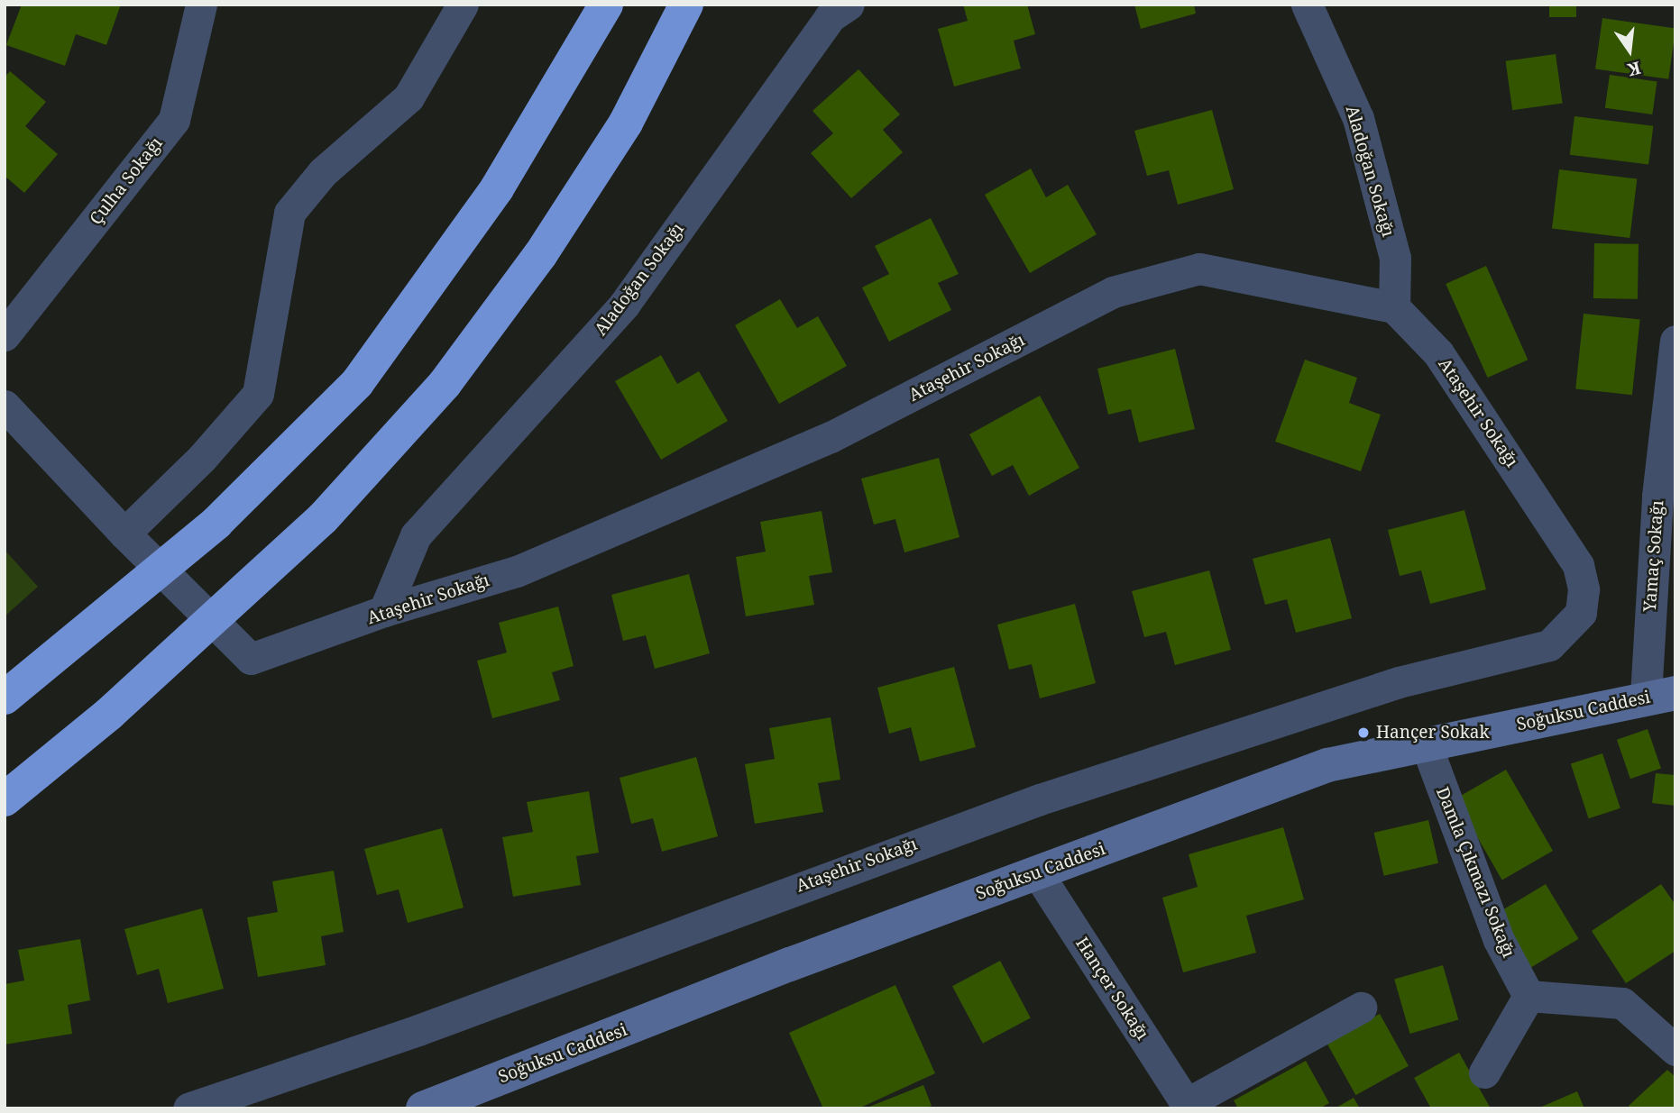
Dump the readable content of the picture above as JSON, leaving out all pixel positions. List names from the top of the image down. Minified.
{"streets":{"main road":["Soğuksu Caddesi"],"street":["Aladoğan Sokağı","Çulha Sokağı","Ataşehir Sokağı","Yamaç Sokağı","Damla Çıkmazı Sokağı","Hançer Sokağı"]},"crossings":[["Aladoğan Sokağı","Ataşehir Sokağı"],["Yamaç Sokağı","Soğuksu Caddesi"],["Soğuksu Caddesi","Damla Çıkmazı Sokağı"],["Soğuksu Caddesi","Hançer Sokağı"]],"places":["Hançer Sokak"],"north":"bottom"}
